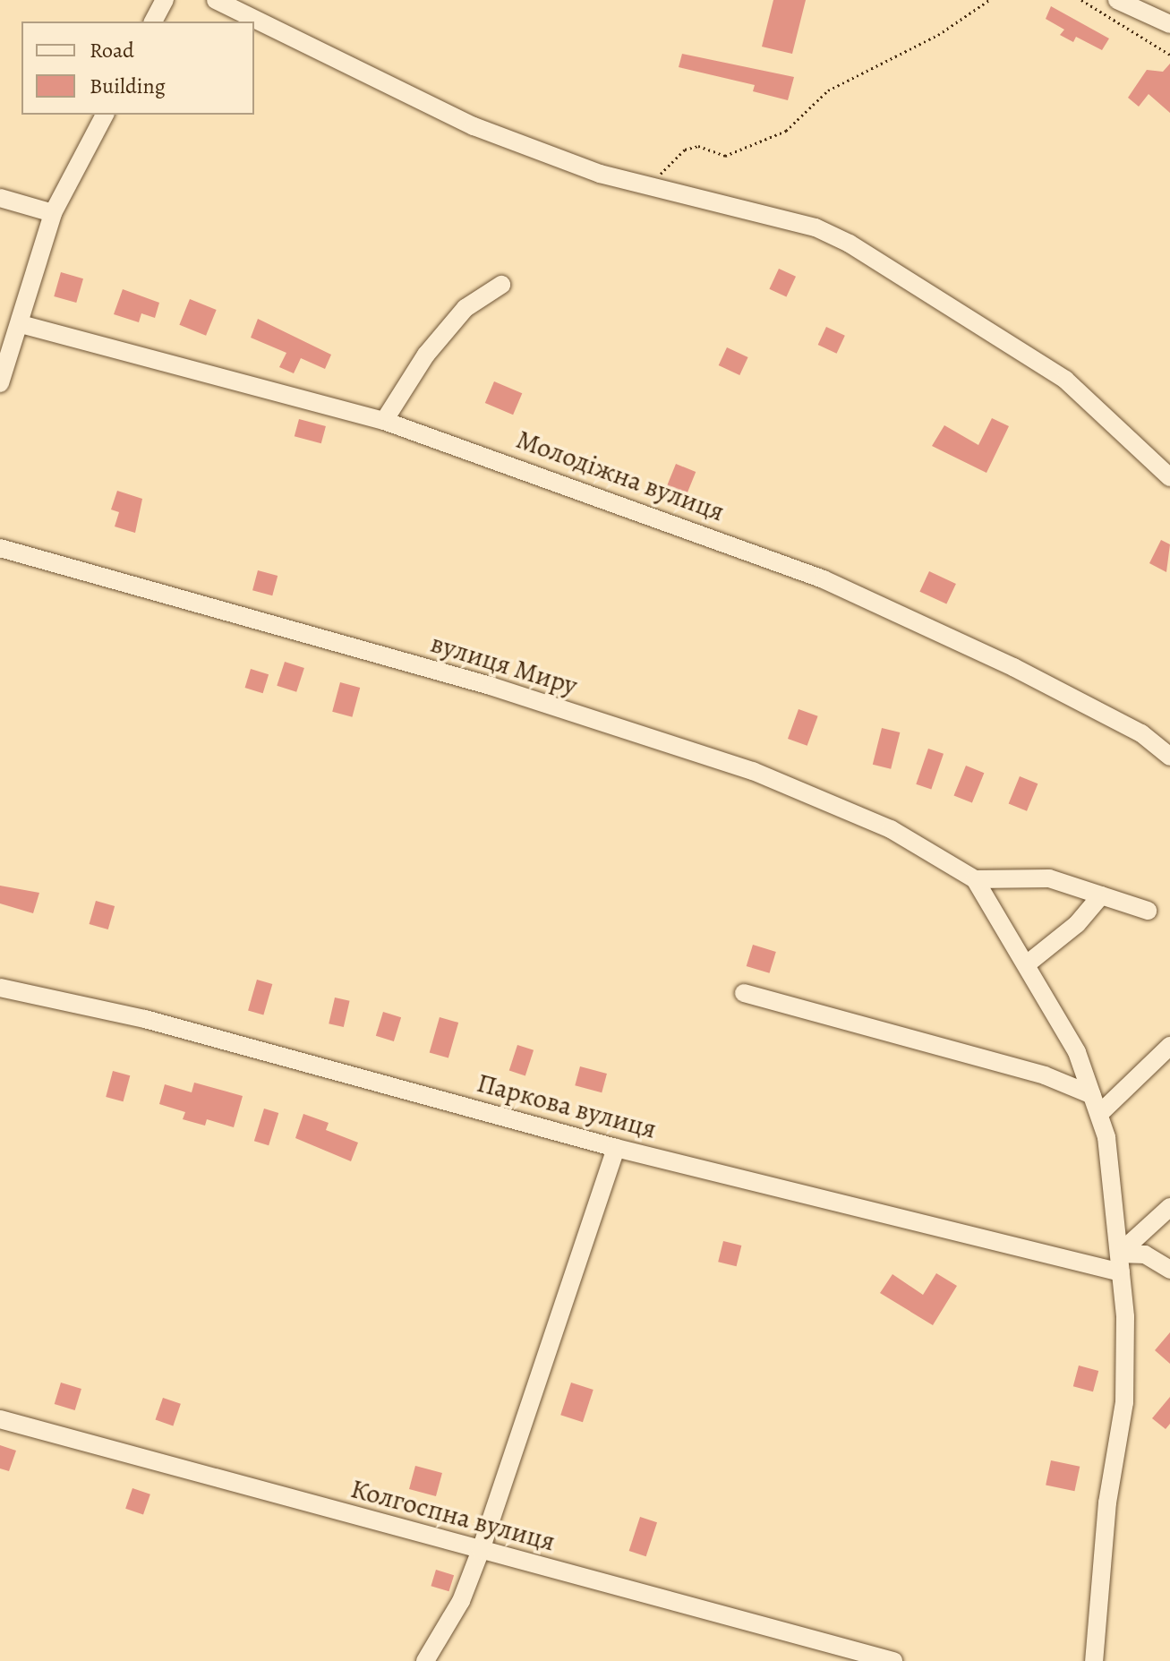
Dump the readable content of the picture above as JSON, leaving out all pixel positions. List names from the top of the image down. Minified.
{"streets":{"street":["Молодіжна вулиця","вулиця Миру","Паркова вулиця","Колгоспна вулиця"]},"legend":["Road","Building"]}
